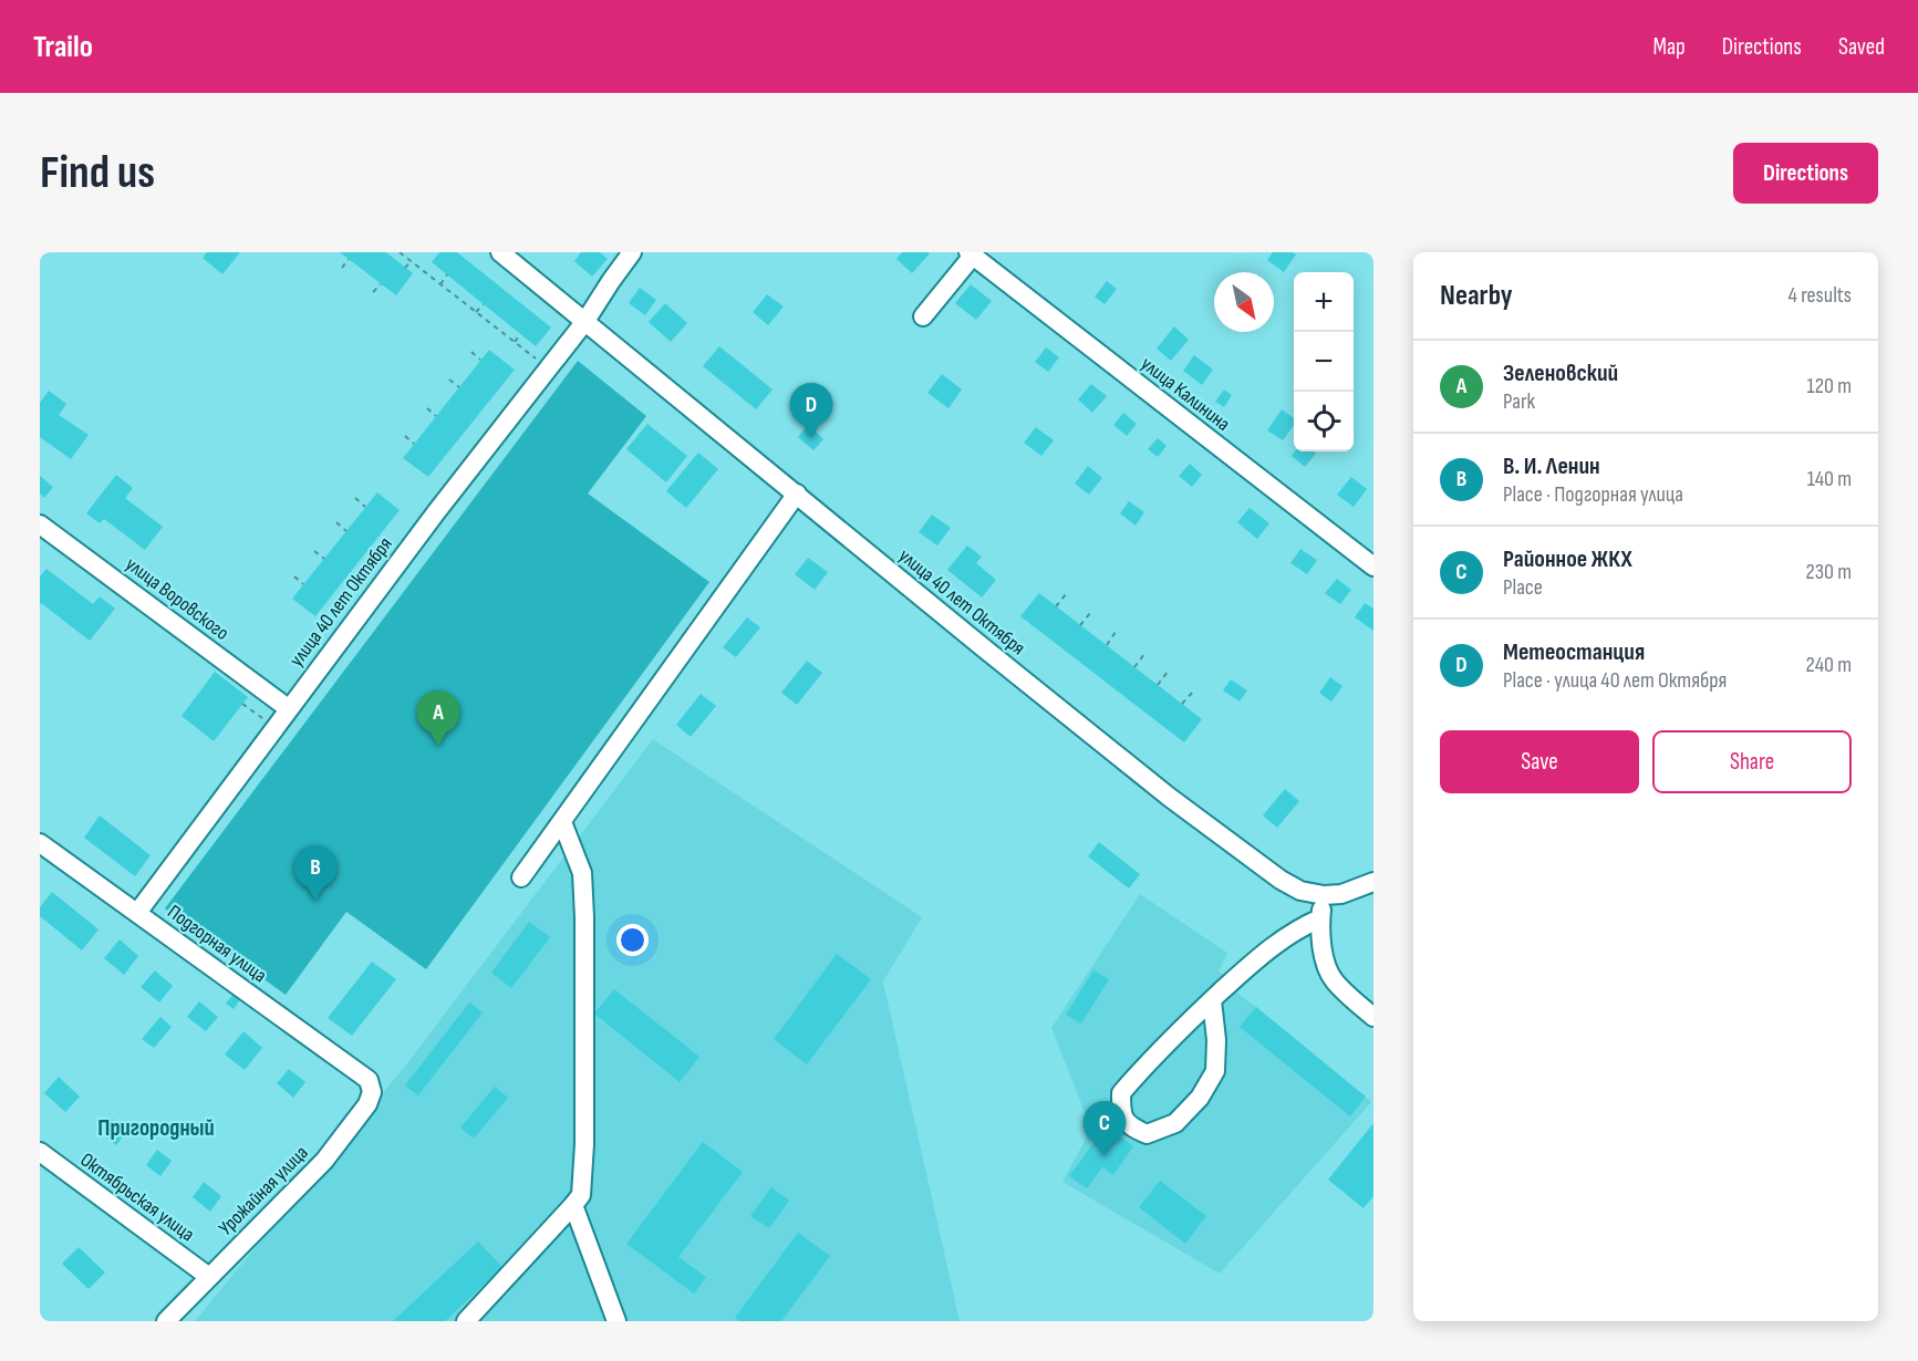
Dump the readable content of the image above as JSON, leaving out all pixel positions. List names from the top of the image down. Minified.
{"streets":{"street":["улица Калинина","улица Воровского","улица 40 лет Октября","Подгорная улица","Урожайная улица","Октябрьская улица"]},"crossings":[["улица Воровского","улица 40 лет Октября"],["улица 40 лет Октября","Подгорная улица"],["Подгорная улица","Урожайная улица"],["Урожайная улица","Октябрьская улица"]],"districts":["Пригородный"],"north":"bottom right","page":{"header":"Trailo","nav":["Map","Directions","Saved"],"buttons":["Directions",["Save","Share"]],"title":"Find us","heading":["Nearby","4 results"],"map_buttons":["+","−"],"list":[{"mark":"A","name":"Зеленовский","note":"Park","value":"120 m"},{"mark":"B","name":"В. И. Ленин","note":"Place · Подгорная улица","value":"140 m"},{"mark":"C","name":"Районное ЖКХ","note":"Place","value":"230 m"},{"mark":"D","name":"Метеостанция","note":"Place · улица 40 лет Октября","value":"240 m"}],"pins":["D","A","B","C"]}}
